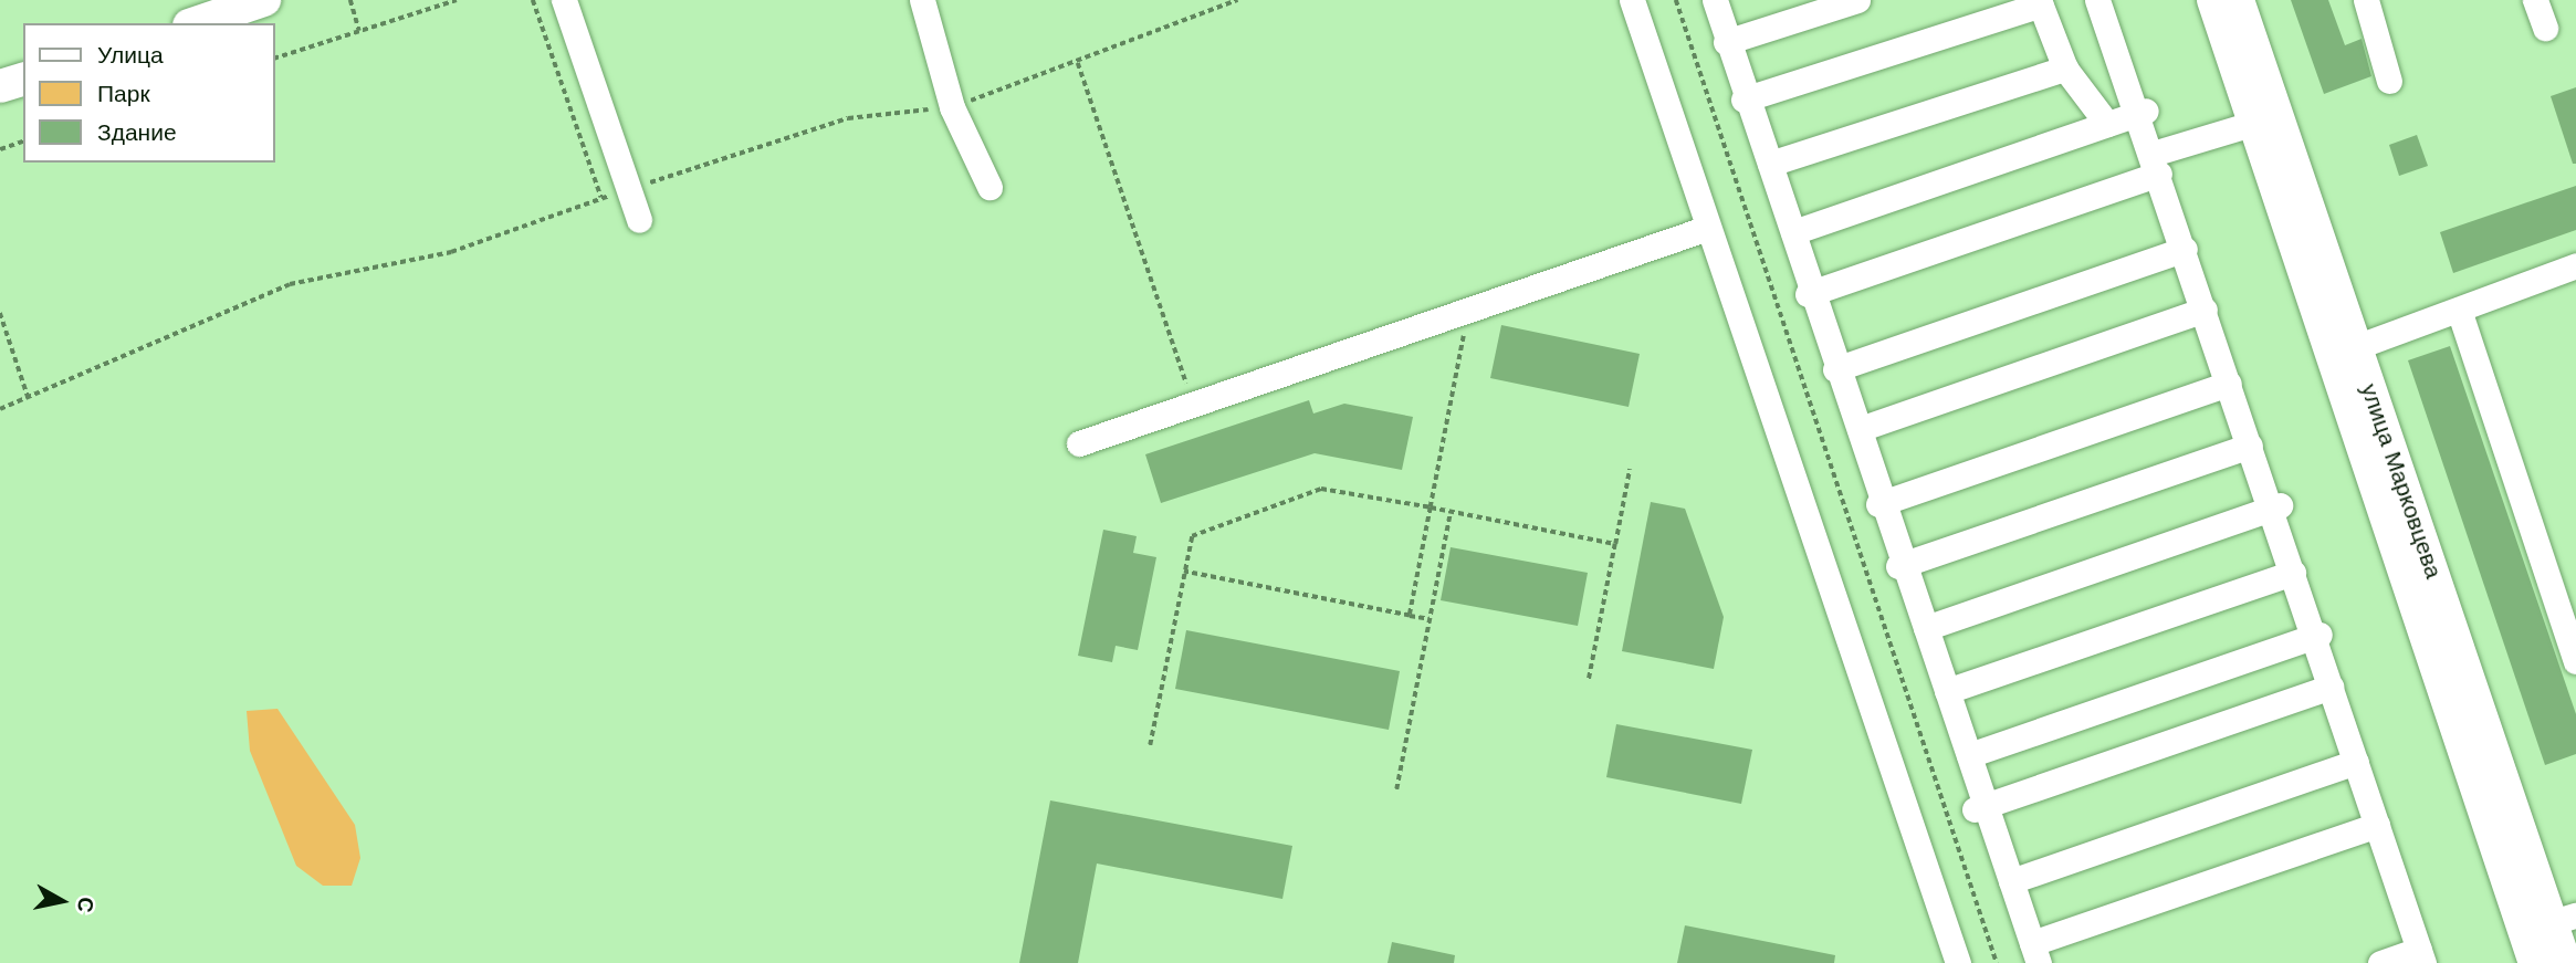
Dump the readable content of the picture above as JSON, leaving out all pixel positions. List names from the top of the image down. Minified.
{"streets":{"main road":["улица Марковцева"]},"legend":["Улица","Парк","Здание"],"north":"right"}
